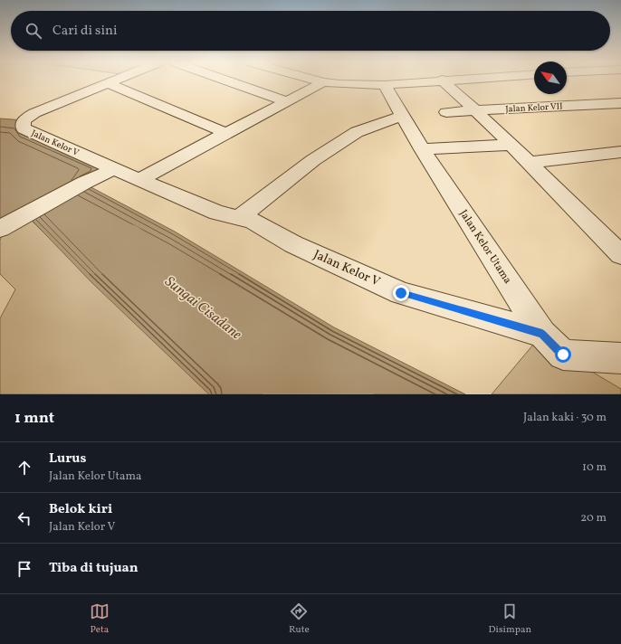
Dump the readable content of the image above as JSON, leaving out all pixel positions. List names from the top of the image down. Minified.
{"streets":{"street":["Jalan Kelor VII","Jalan Kelor V","Jalan Kelor Utama"]},"crossings":[["Jalan Kelor V","Jalan Kelor Utama"]],"water":["Sungai Cisadane"],"north":"top left","page":{"search":"Cari di sini","heading":["1 mnt","Jalan kaki · 30 m"],"list":[["Lurus","Jalan Kelor Utama","10 m"],["Belok kiri","Jalan Kelor V","20 m"],"Tiba di tujuan"],"nav":["Peta","Rute","Disimpan"]}}
